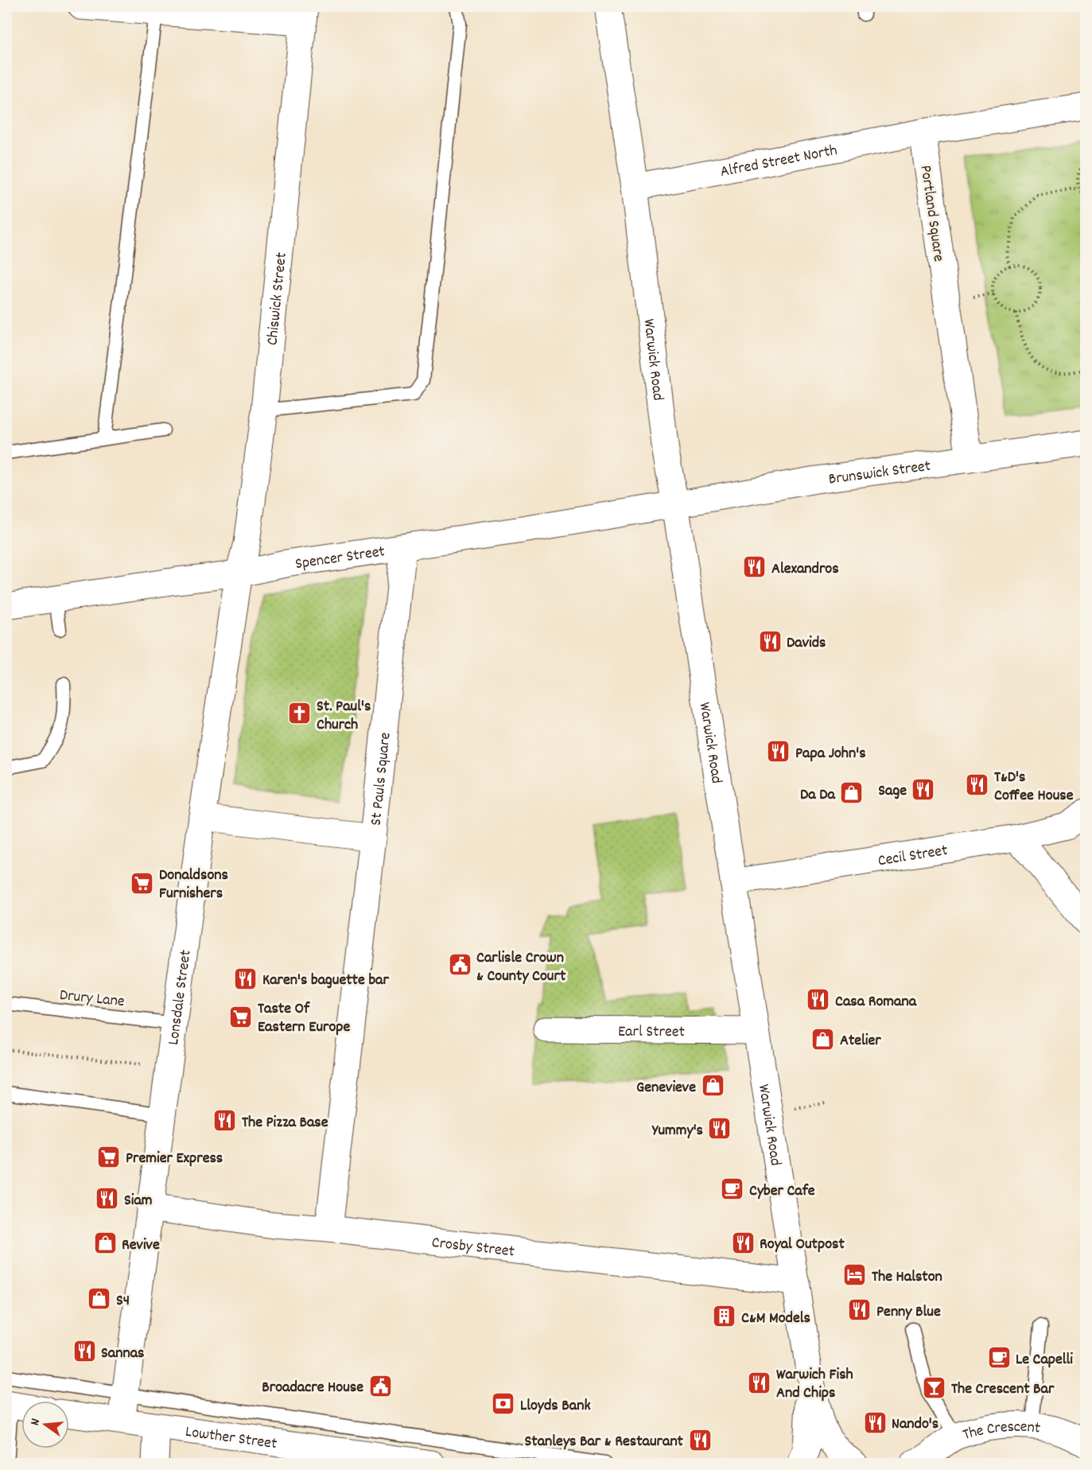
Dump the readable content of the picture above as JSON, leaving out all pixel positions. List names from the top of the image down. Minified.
{"streets":{"street":["Alfred Street North","Portland Square","Chiswick Street","Warwick Road","Brunswick Street","Spencer Street","St Pauls Square","Cecil Street","Lonsdale Street","Earl Street","Crosby Street","The Crescent","Lowther Street"],"lane":["Drury Lane"]},"crossings":[["Alfred Street North","Portland Square"],["Alfred Street North","Warwick Road"],["Portland Square","Brunswick Street"],["Chiswick Street","Spencer Street"],["Chiswick Street","Lonsdale Street"],["Warwick Road","Brunswick Street"],["Warwick Road","Spencer Street"],["Warwick Road","Cecil Street"],["Warwick Road","Earl Street"],["Warwick Road","Crosby Street"],["Brunswick Street","Spencer Street"],["Spencer Street","St Pauls Square"],["Spencer Street","Lonsdale Street"],["St Pauls Square","Lonsdale Street"],["Drury Lane","Lonsdale Street"],["Lonsdale Street","Crosby Street"],["Lonsdale Street","Lowther Street"]],"places":{"restaurant":["Alexandros","Davids","Papa John's","T&D's Coffee House","Sage","Karen's baguette bar","Casa Romana","The Pizza Base","Yummy's","Siam","Royal Outpost","Penny Blue","Sannas","Warwich Fish And Chips","Nando's","Stanleys Bar & Restaurant"],"church":["St. Paul's Church"],"shop":["Da Da","Atelier","Genevieve","Revive","S4"],"supermarket":["Donaldsons Furnishers","Taste Of Eastern Europe","Premier Express"],"public building":["Carlisle Crown & County Court","Broadacre House"],"cafe":["Cyber Cafe","Le Capelli"],"hotel":["The Halston"],"building":["C&M Models"],"bar":["The Crescent Bar"],"bank":["Lloyds Bank"]},"north":"left"}
